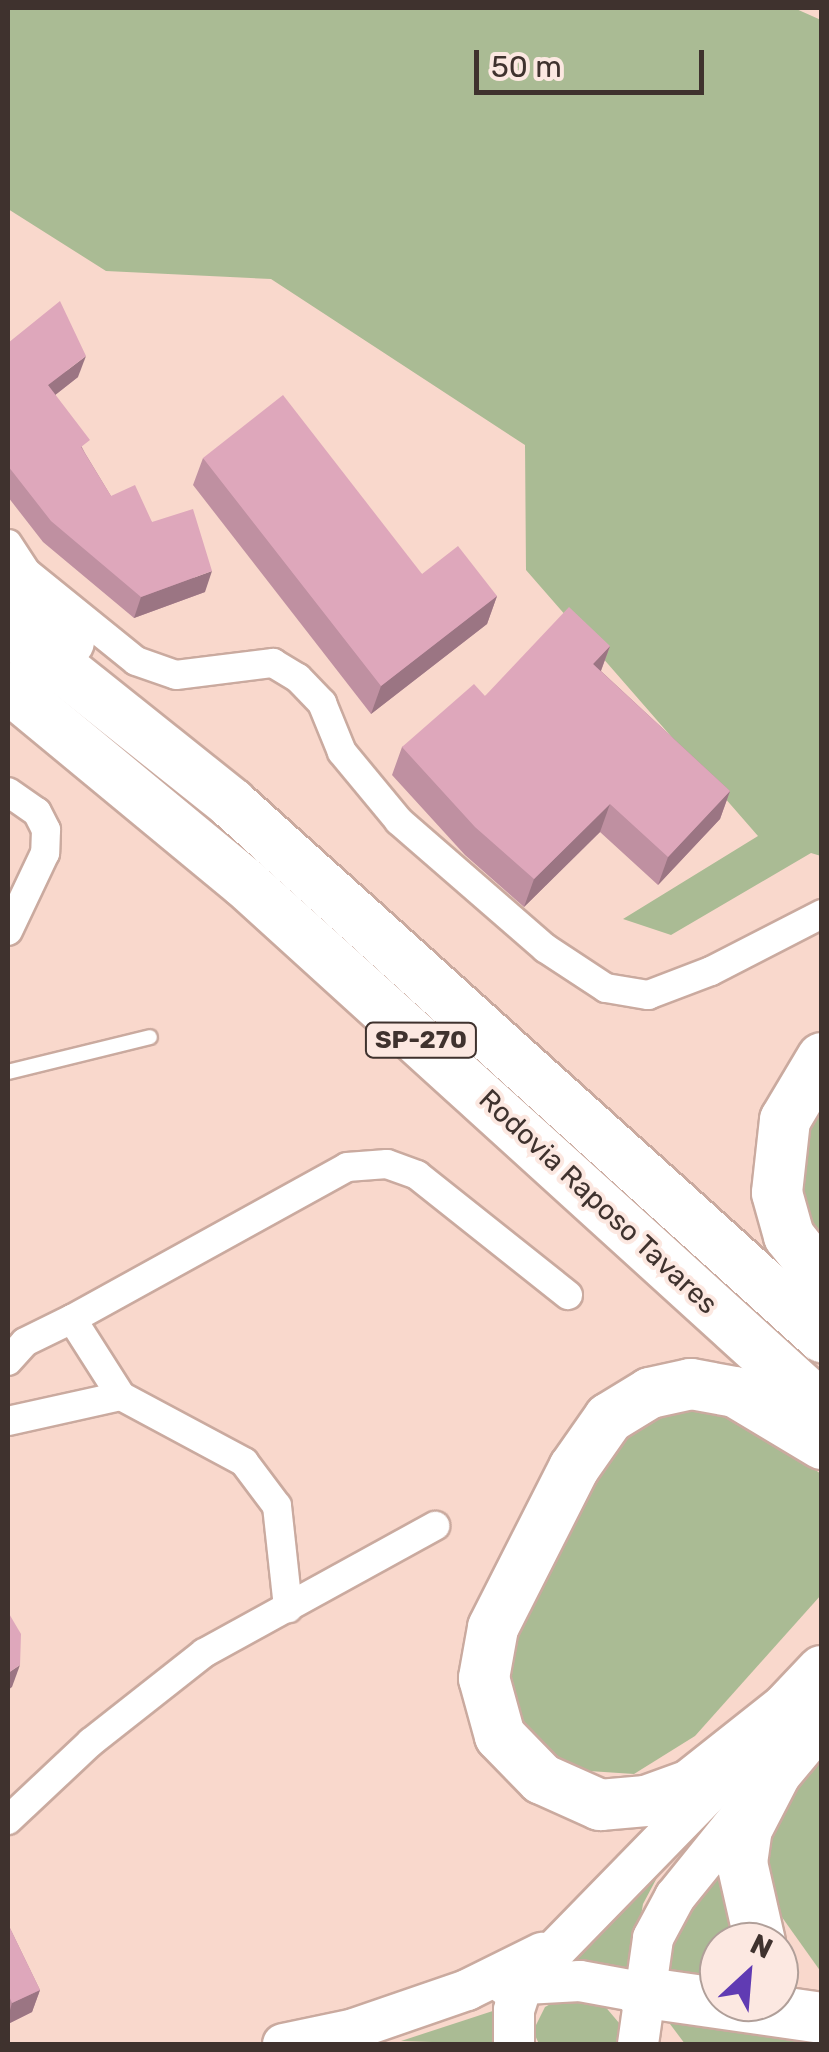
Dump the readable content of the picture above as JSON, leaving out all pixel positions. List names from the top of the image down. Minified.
{"streets":{"highway":["SP-270","Rodovia Raposo Tavares"]},"scale_bar":"50 m","north":"top right"}
